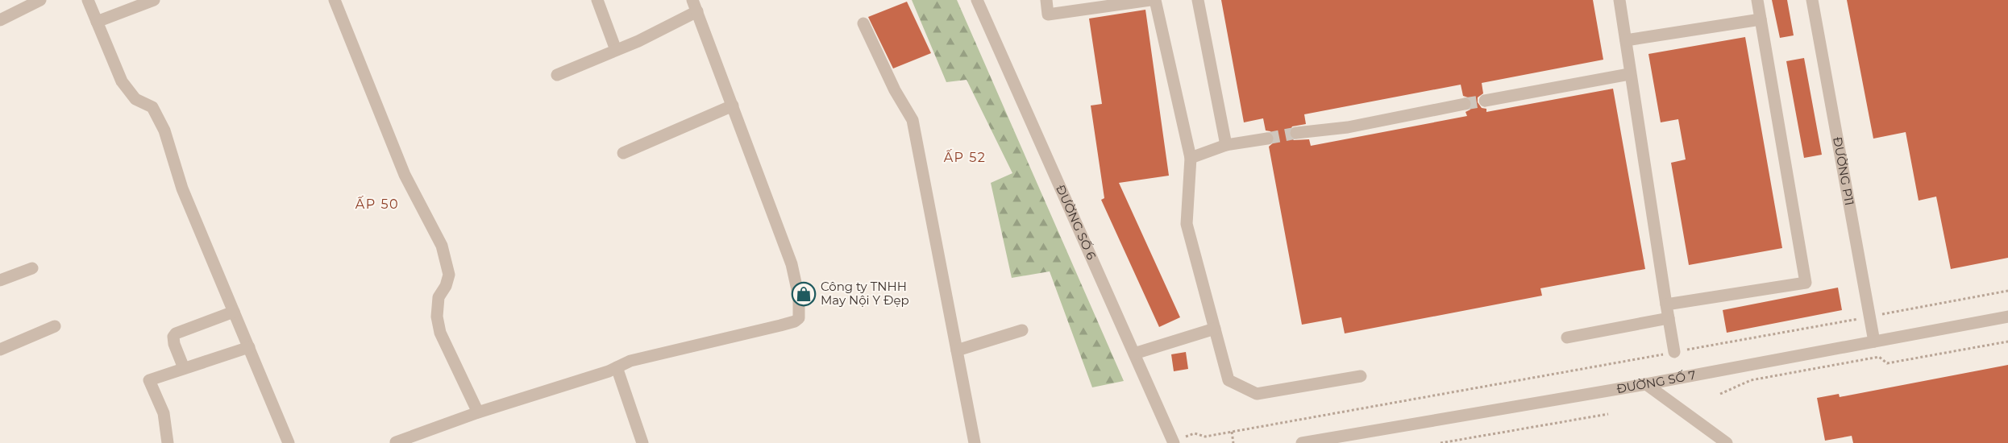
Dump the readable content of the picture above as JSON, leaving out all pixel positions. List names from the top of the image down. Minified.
{"streets":{"street":["ĐƯỜNG P11","ĐƯỜNG SỐ 6","ĐƯỜNG SỐ 7"]},"crossings":[["ĐƯỜNG P11","ĐƯỜNG SỐ 7"]],"districts":["ẤP 52","ẤP 50"],"places":{"shop":["Công ty TNHH May Nội Y Đẹp"]}}
